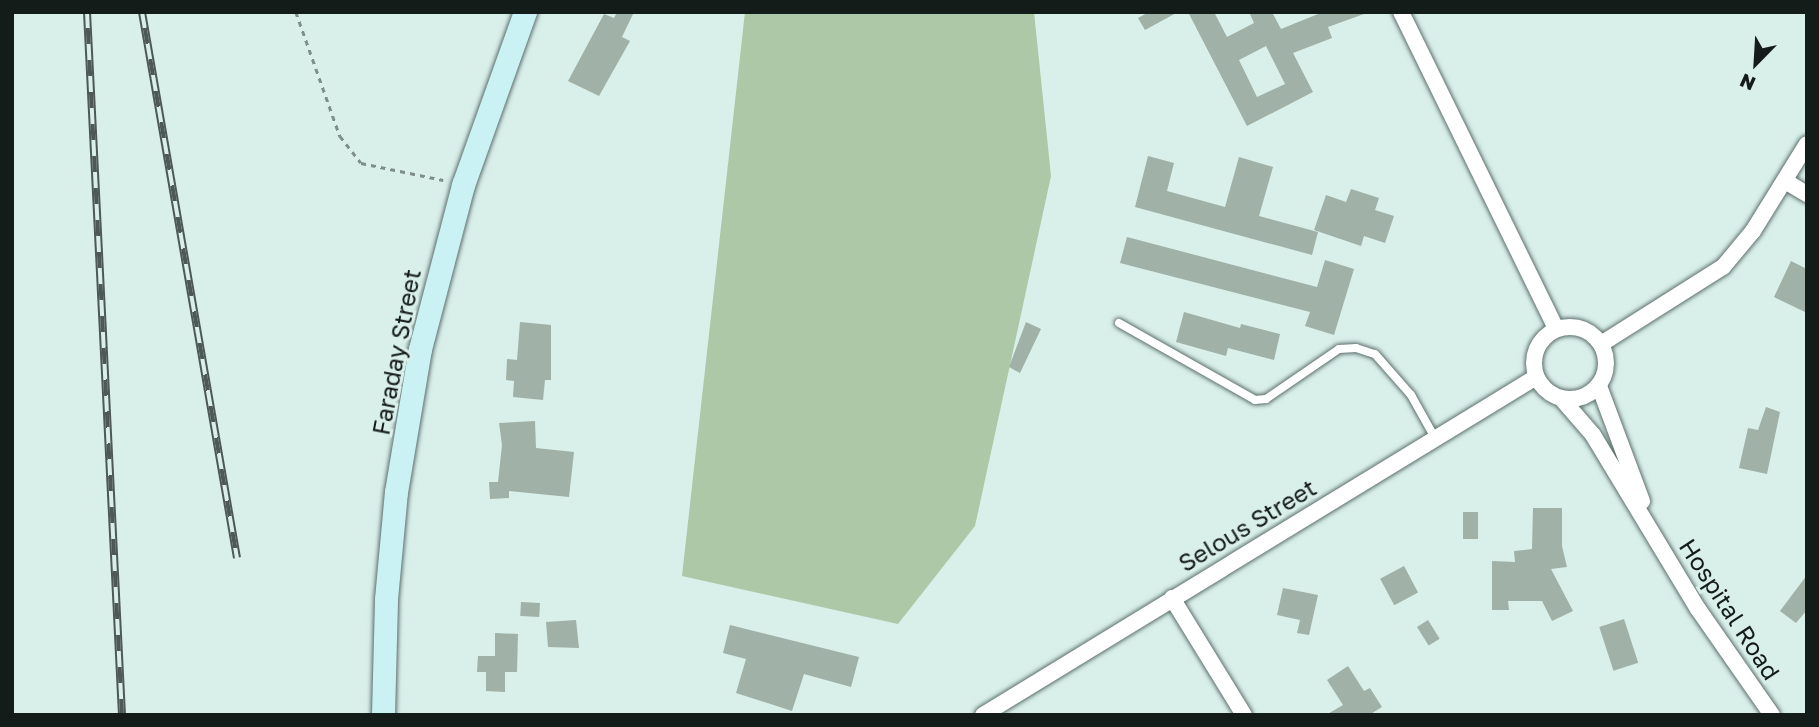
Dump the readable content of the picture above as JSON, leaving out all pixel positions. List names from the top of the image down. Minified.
{"streets":{"street":["Faraday Street","Selous Street","Hospital Road"]},"north":"bottom left"}
